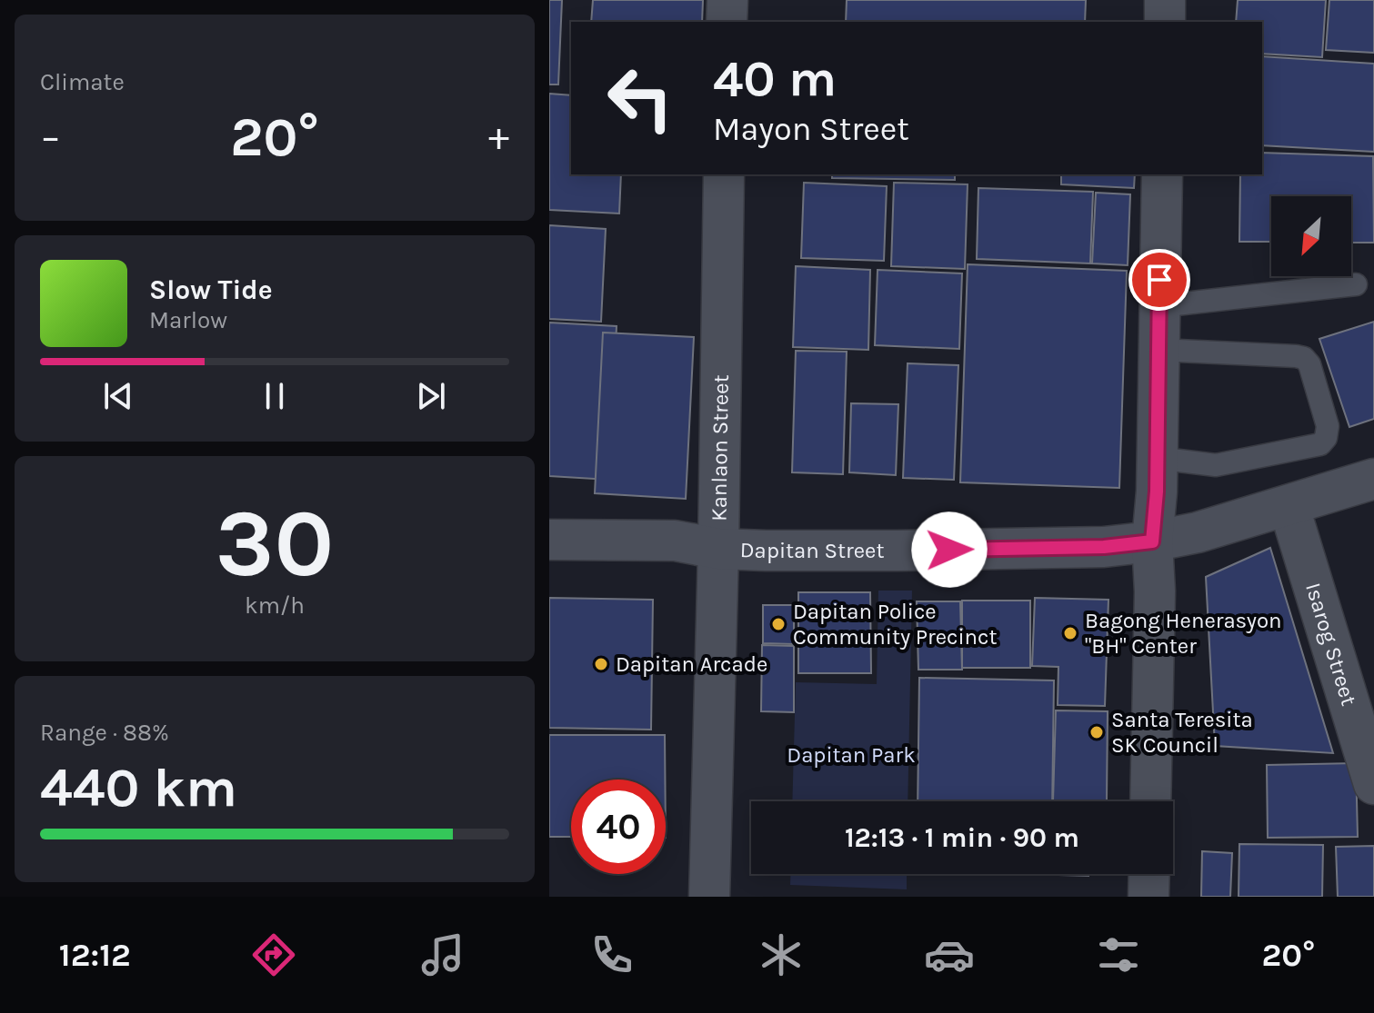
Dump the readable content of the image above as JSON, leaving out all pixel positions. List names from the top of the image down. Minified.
{"streets":{"street":["Kanlaon Street","Dapitan Street","Isarog Street"]},"crossings":[["Kanlaon Street","Dapitan Street"],["Dapitan Street","Isarog Street"]],"parks":["Dapitan Park"],"places":["Dapitan Police Community Precinct","Bagong Henerasyon \"BH\" Center","Dapitan Arcade","Santa Teresita SK Council"],"north":"bottom left","page":{"tile":["Climate",["30","km/h"],["Range · 88%","440 km"]],"turn":["40 m","Mayon Street"],"heat":["−","20°","+"],"song":["Slow Tide","Marlow"],"limit":"40","trip":"12:13 · 1 min · 90 m","tabs":["12:12","20°"]}}
